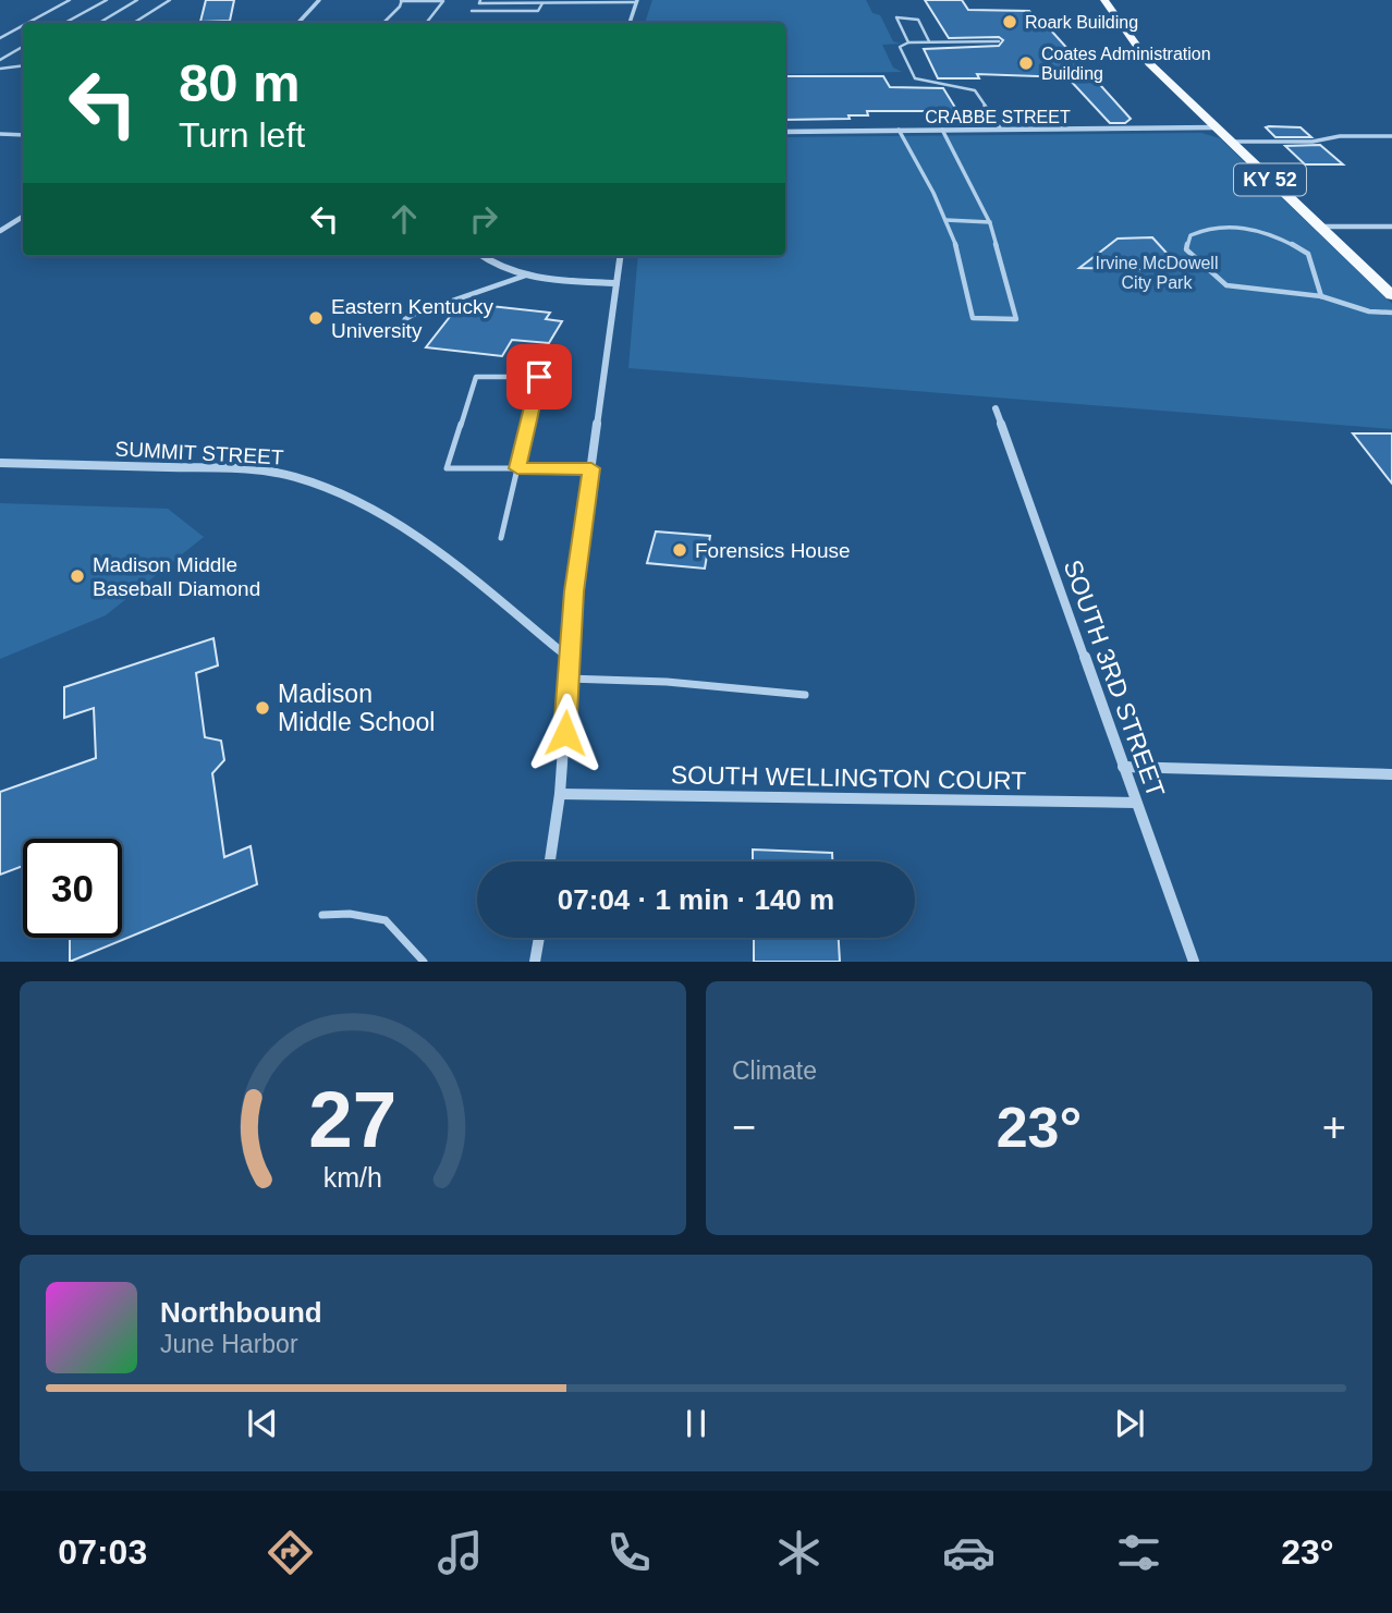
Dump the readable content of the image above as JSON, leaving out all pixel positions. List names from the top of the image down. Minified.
{"streets":{"main road":["KY 52"],"street":["CRABBE STREET","SUMMIT STREET","SOUTH 3RD STREET","SOUTH WELLINGTON COURT"]},"crossings":[["CRABBE STREET","KY 52"],["SOUTH 3RD STREET","SOUTH WELLINGTON COURT"]],"parks":["Irvine McDowell City Park"],"places":["Roark Building","Coates Administration Building","Eastern Kentucky University","Forensics House","Madison Middle Baseball Diamond","Madison Middle School"],"page":{"turn":["80 m","Turn left"],"limit":"30","trip":"07:04 · 1 min · 140 m","tile":"Climate","heat":["−","23°","+"],"song":["Northbound","June Harbor"],"tabs":["07:03","23°"],"gauge":["27","km/h"]}}
